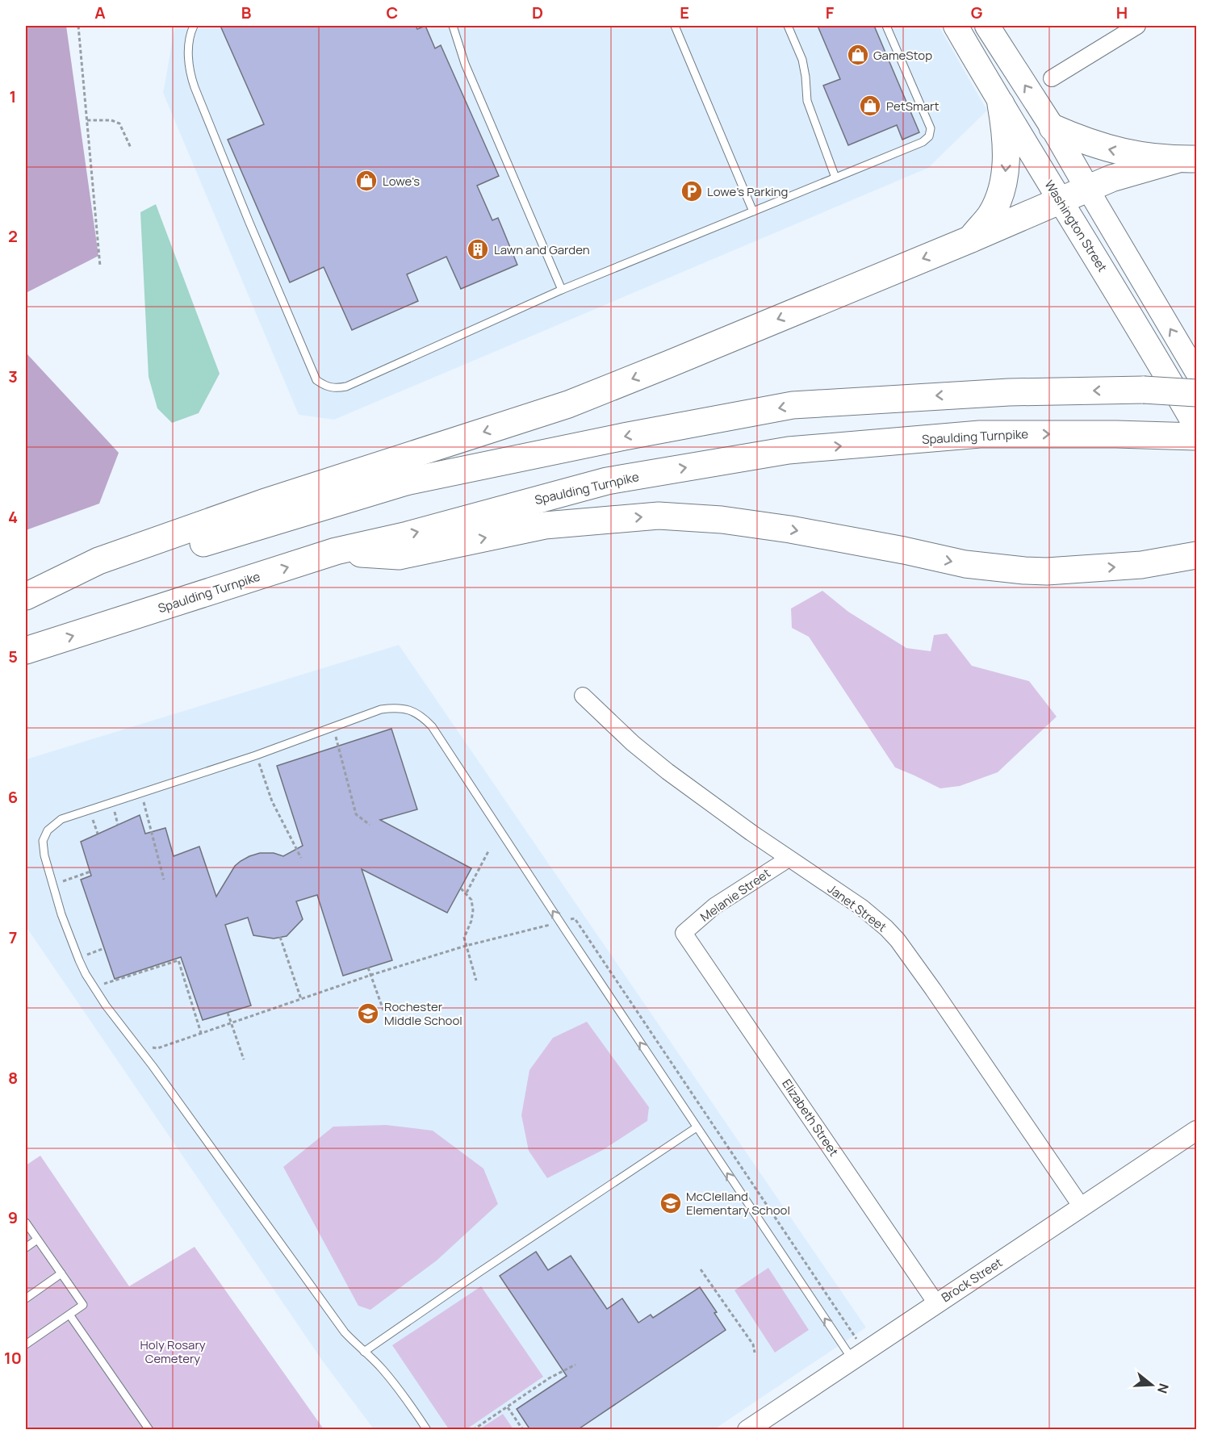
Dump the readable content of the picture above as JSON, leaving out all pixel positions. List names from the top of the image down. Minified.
{"streets":{"highway":["Spaulding Turnpike"],"main road":["Washington Street"],"street":["Melanie Street","Janet Street","Elizabeth Street","Brock Street"]},"crossings":[["Melanie Street","Janet Street"],["Melanie Street","Elizabeth Street"],["Janet Street","Brock Street"],["Elizabeth Street","Brock Street"]],"parks":["Holy Rosary Cemetery"],"places":{"shop":["GameStop","PetSmart","Lowe's"],"parking":["Lowe's Parking"],"building":["Lawn and Garden"],"school or university":["Rochester Middle School","McClelland Elementary School"]},"north":"right","grid":{"columns":["A","B","C","D","E","F","G","H"],"rows":["1","2","3","4","5","6","7","8","9","10"]}}
